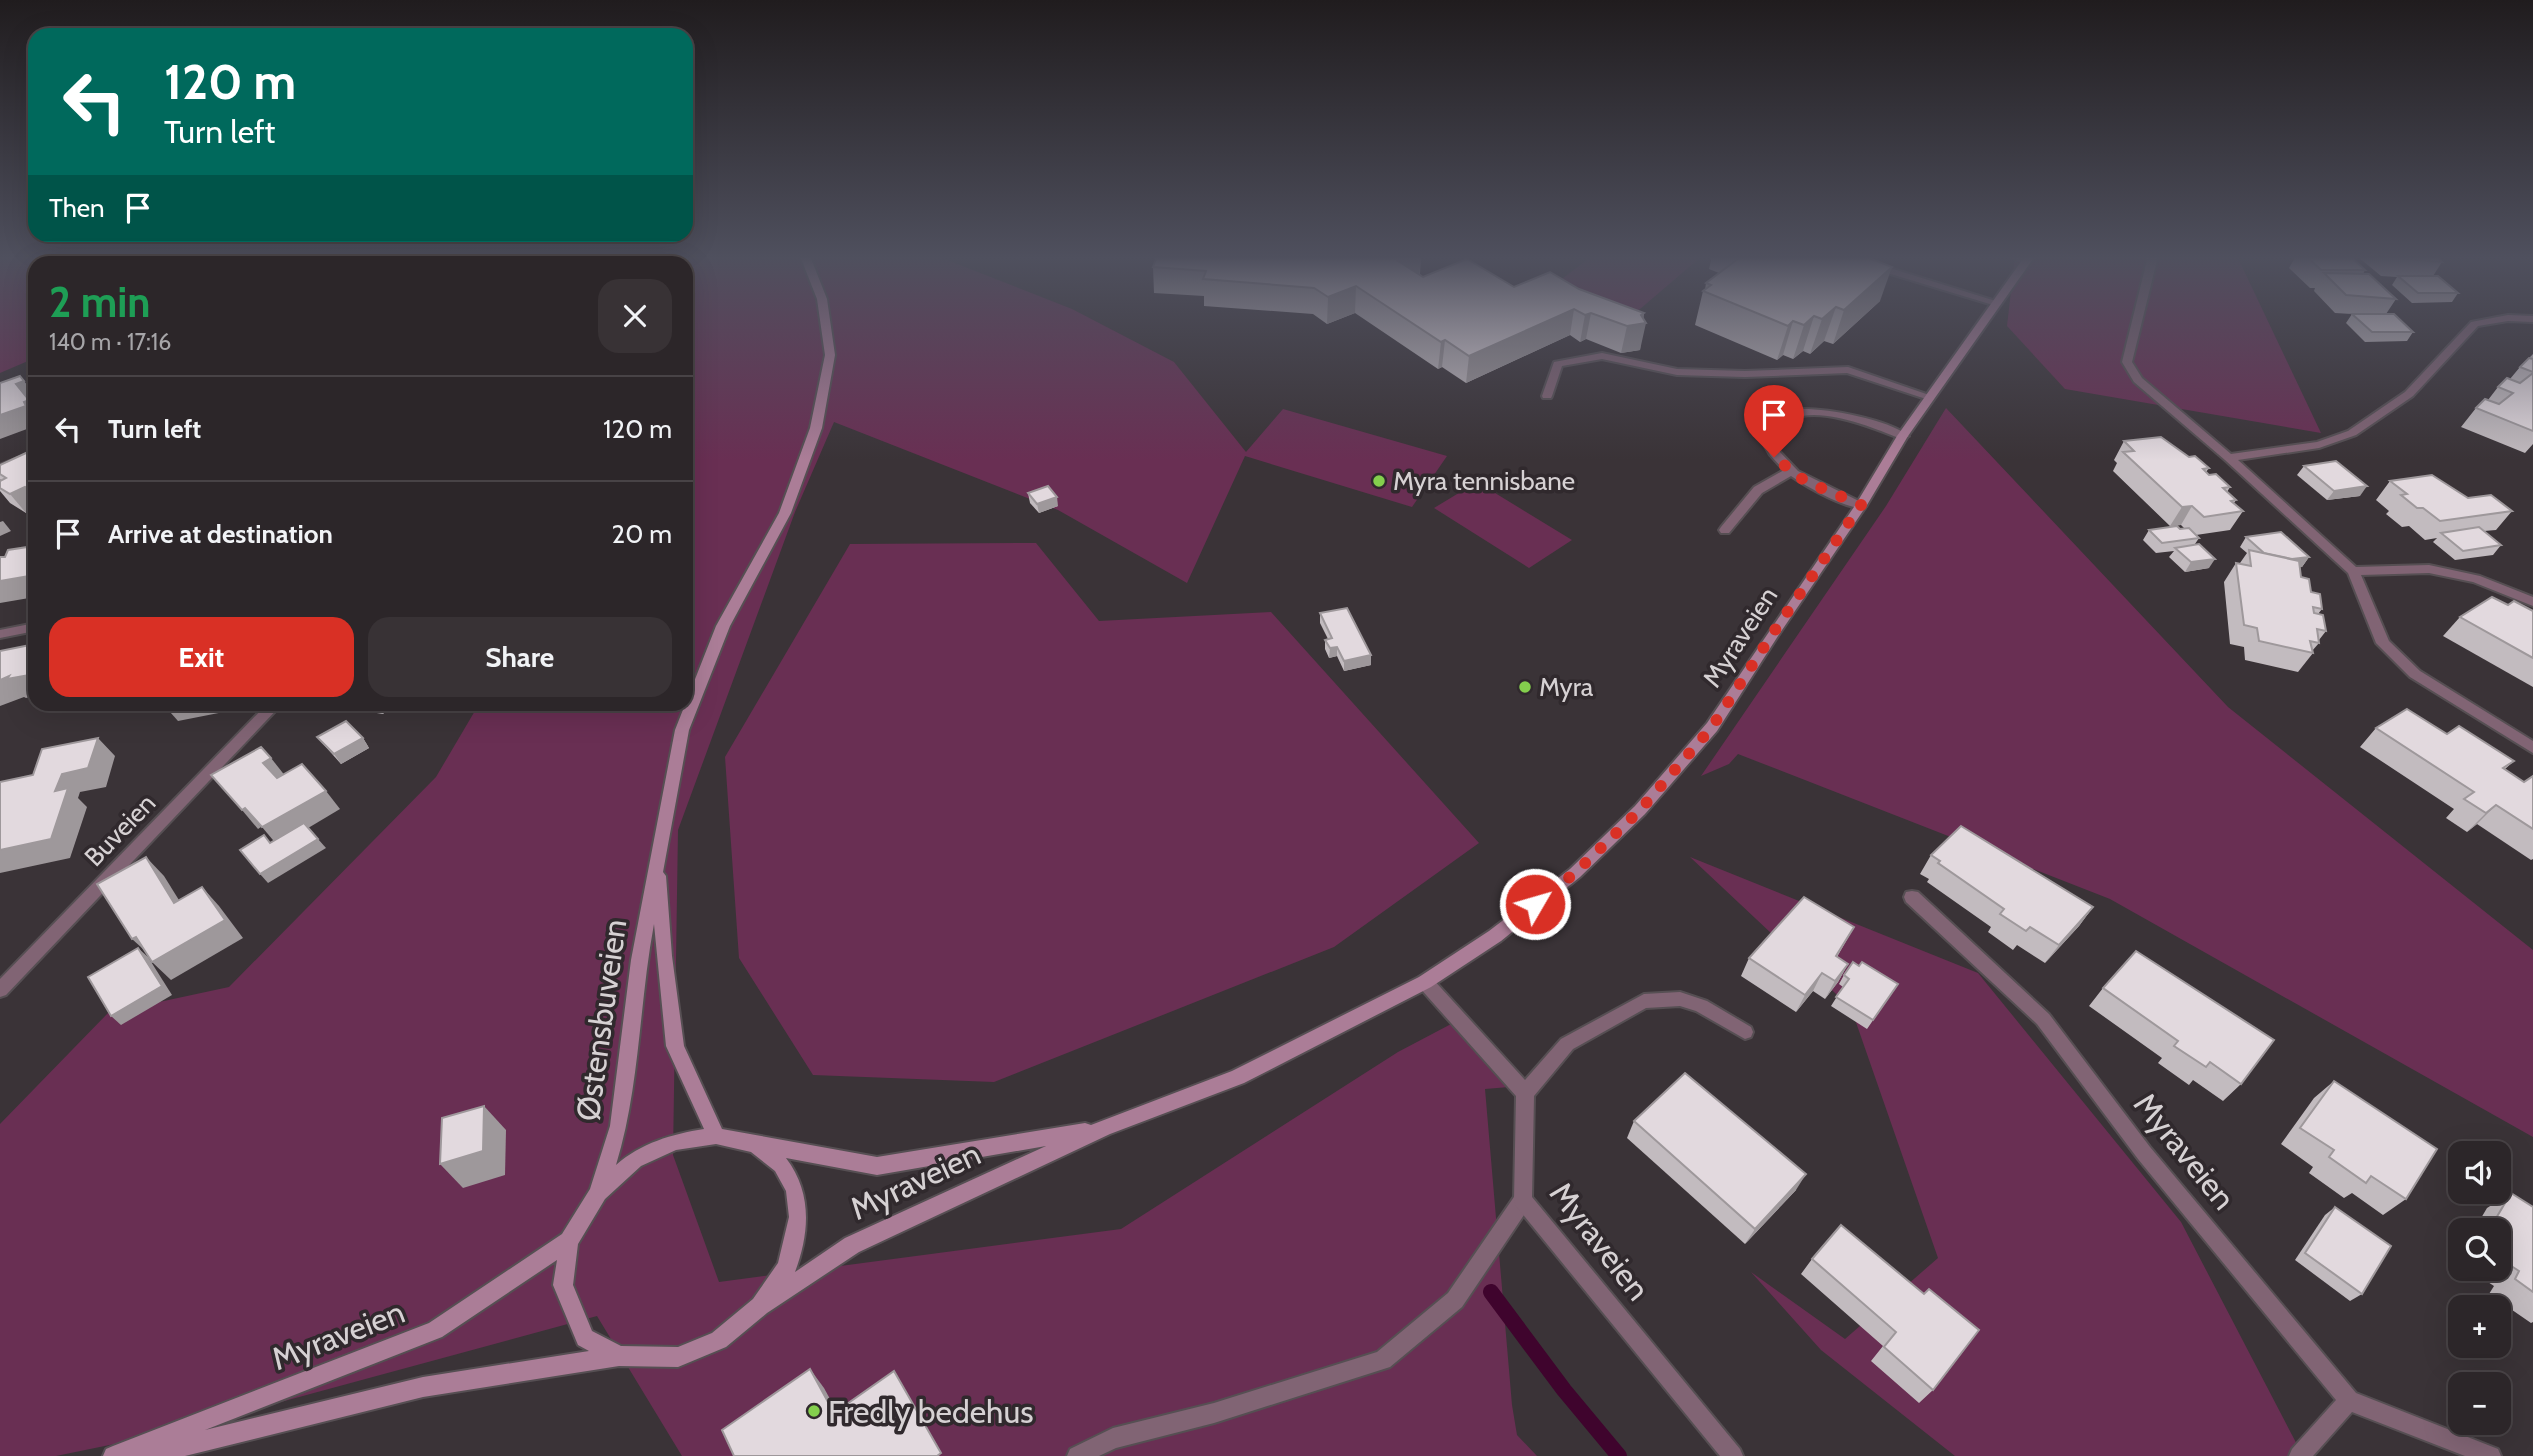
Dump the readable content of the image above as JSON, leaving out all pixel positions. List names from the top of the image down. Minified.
{"streets":{"main road":["Myraveien","Østensbuveien"],"street":["Buveien"]},"crossings":[["Myraveien","Østensbuveien"]],"places":["Myra tennisbane","Myra","Fredly bedehus"],"page":{"turn":["120 m","Turn left"],"then":"Then","heading":["2 min","140 m · 17:16"],"list":[{"name":"Turn left","value":"120 m"},{"name":"Arrive at destination","value":"20 m"}],"buttons":["Exit","Share"],"map_buttons":["+","−"]}}
